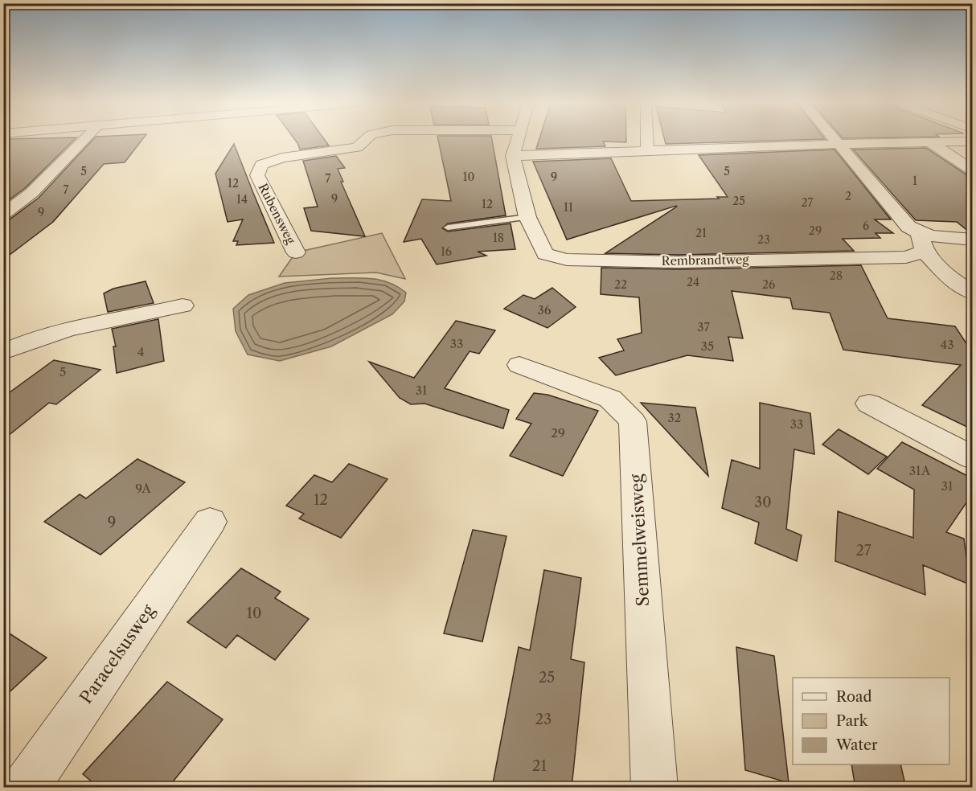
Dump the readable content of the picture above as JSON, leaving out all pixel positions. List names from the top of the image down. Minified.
{"streets":{"street":["Rubensweg","Rembrandtweg","Semmelweisweg","Paracelsusweg"]},"house_numbers":["5","5","10","9","7","1","12","7","2","9","14","25","27","12","11","9","6","29","21","18","23","16","28","24","22","26","36","37","33","43","35","4","5","31","32","33","29","31A","31","9A","12","30","9","27","10","25","23","21"],"legend":["Road","Park","Water"]}
